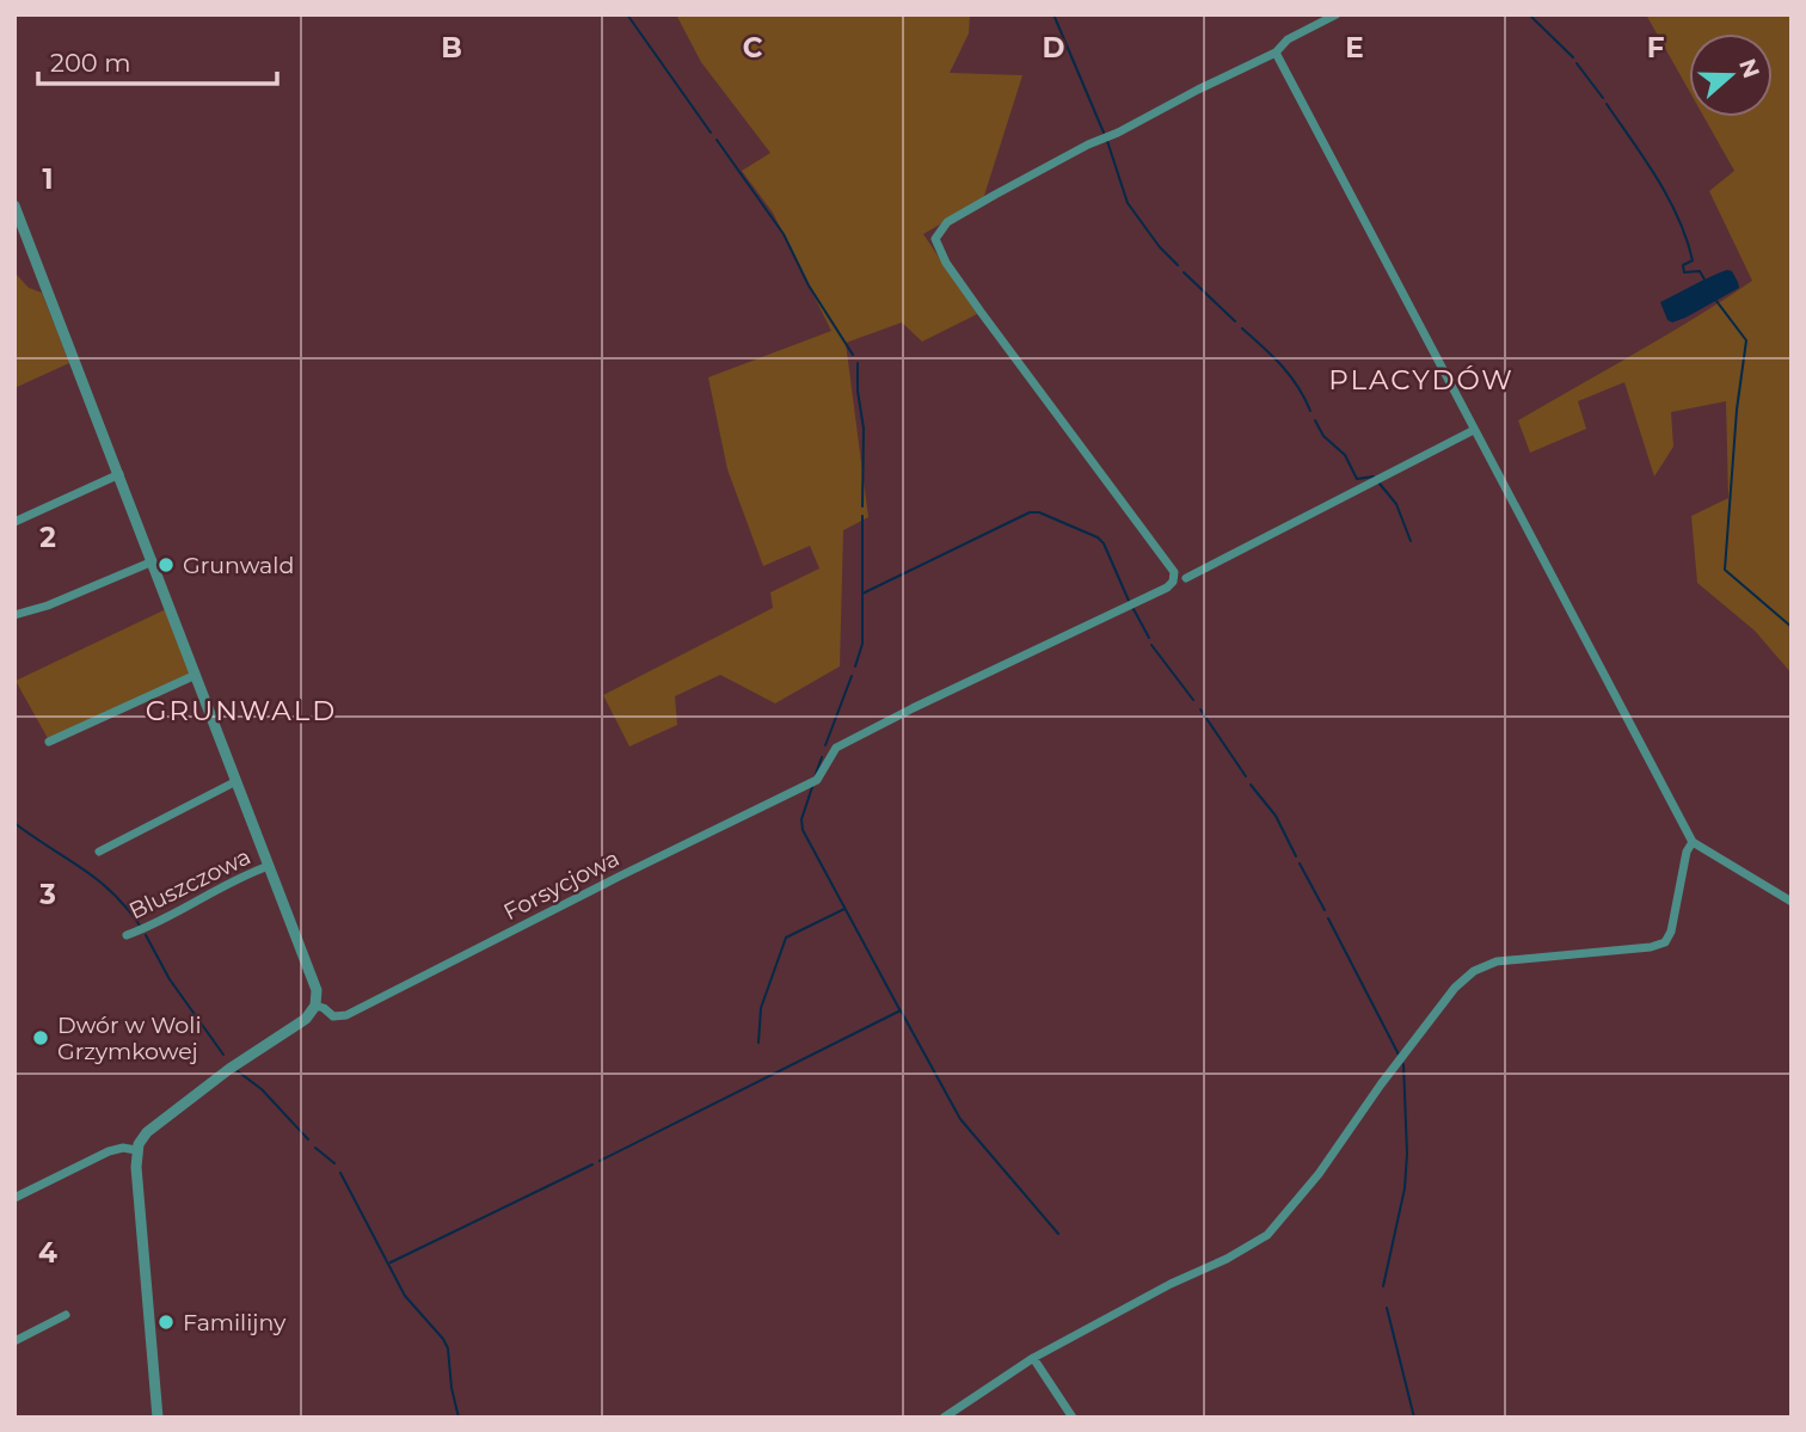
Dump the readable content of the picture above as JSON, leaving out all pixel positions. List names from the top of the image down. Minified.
{"streets":{"street":["Bluszczowa","Forsycjowa"]},"districts":["PLACYDÓW","GRUNWALD"],"places":["Grunwald","Dwór w Woli Grzymkowej","Familijny"],"scale_bar":"200 m","north":"right","grid":{"columns":["B","C","D","E","F"],"rows":["1","2","3","4"]}}
